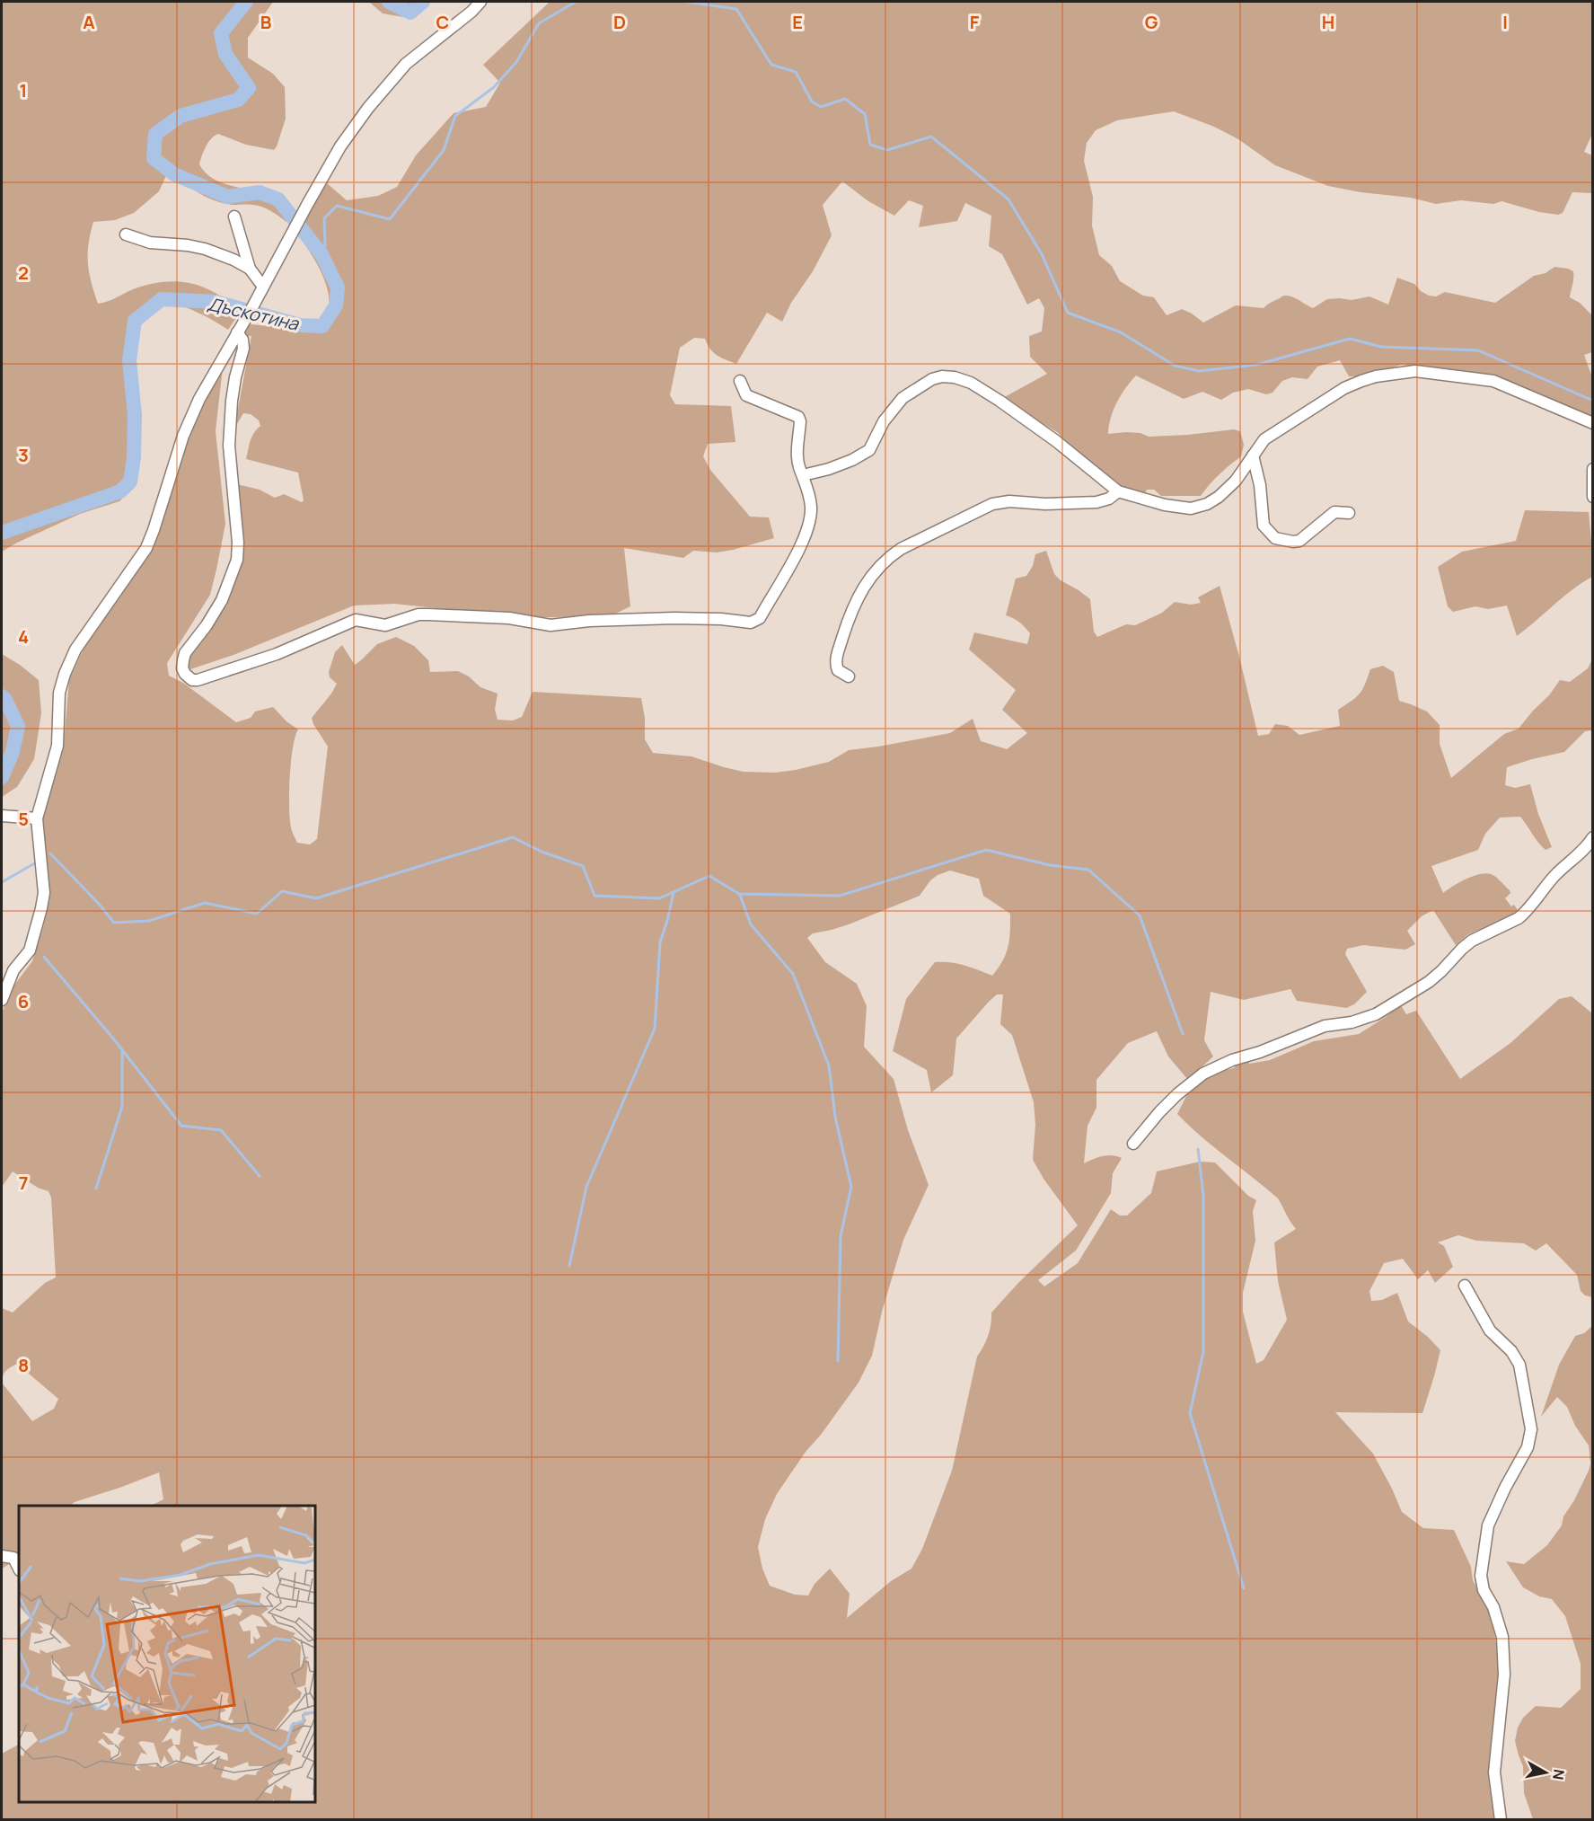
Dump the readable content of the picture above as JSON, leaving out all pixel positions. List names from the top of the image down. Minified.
{"water":["Дъскотина"],"north":"right","grid":{"columns":["A","B","C","D","E","F","G","H","I"],"rows":["1","2","3","4","5","6","7","8"]}}
